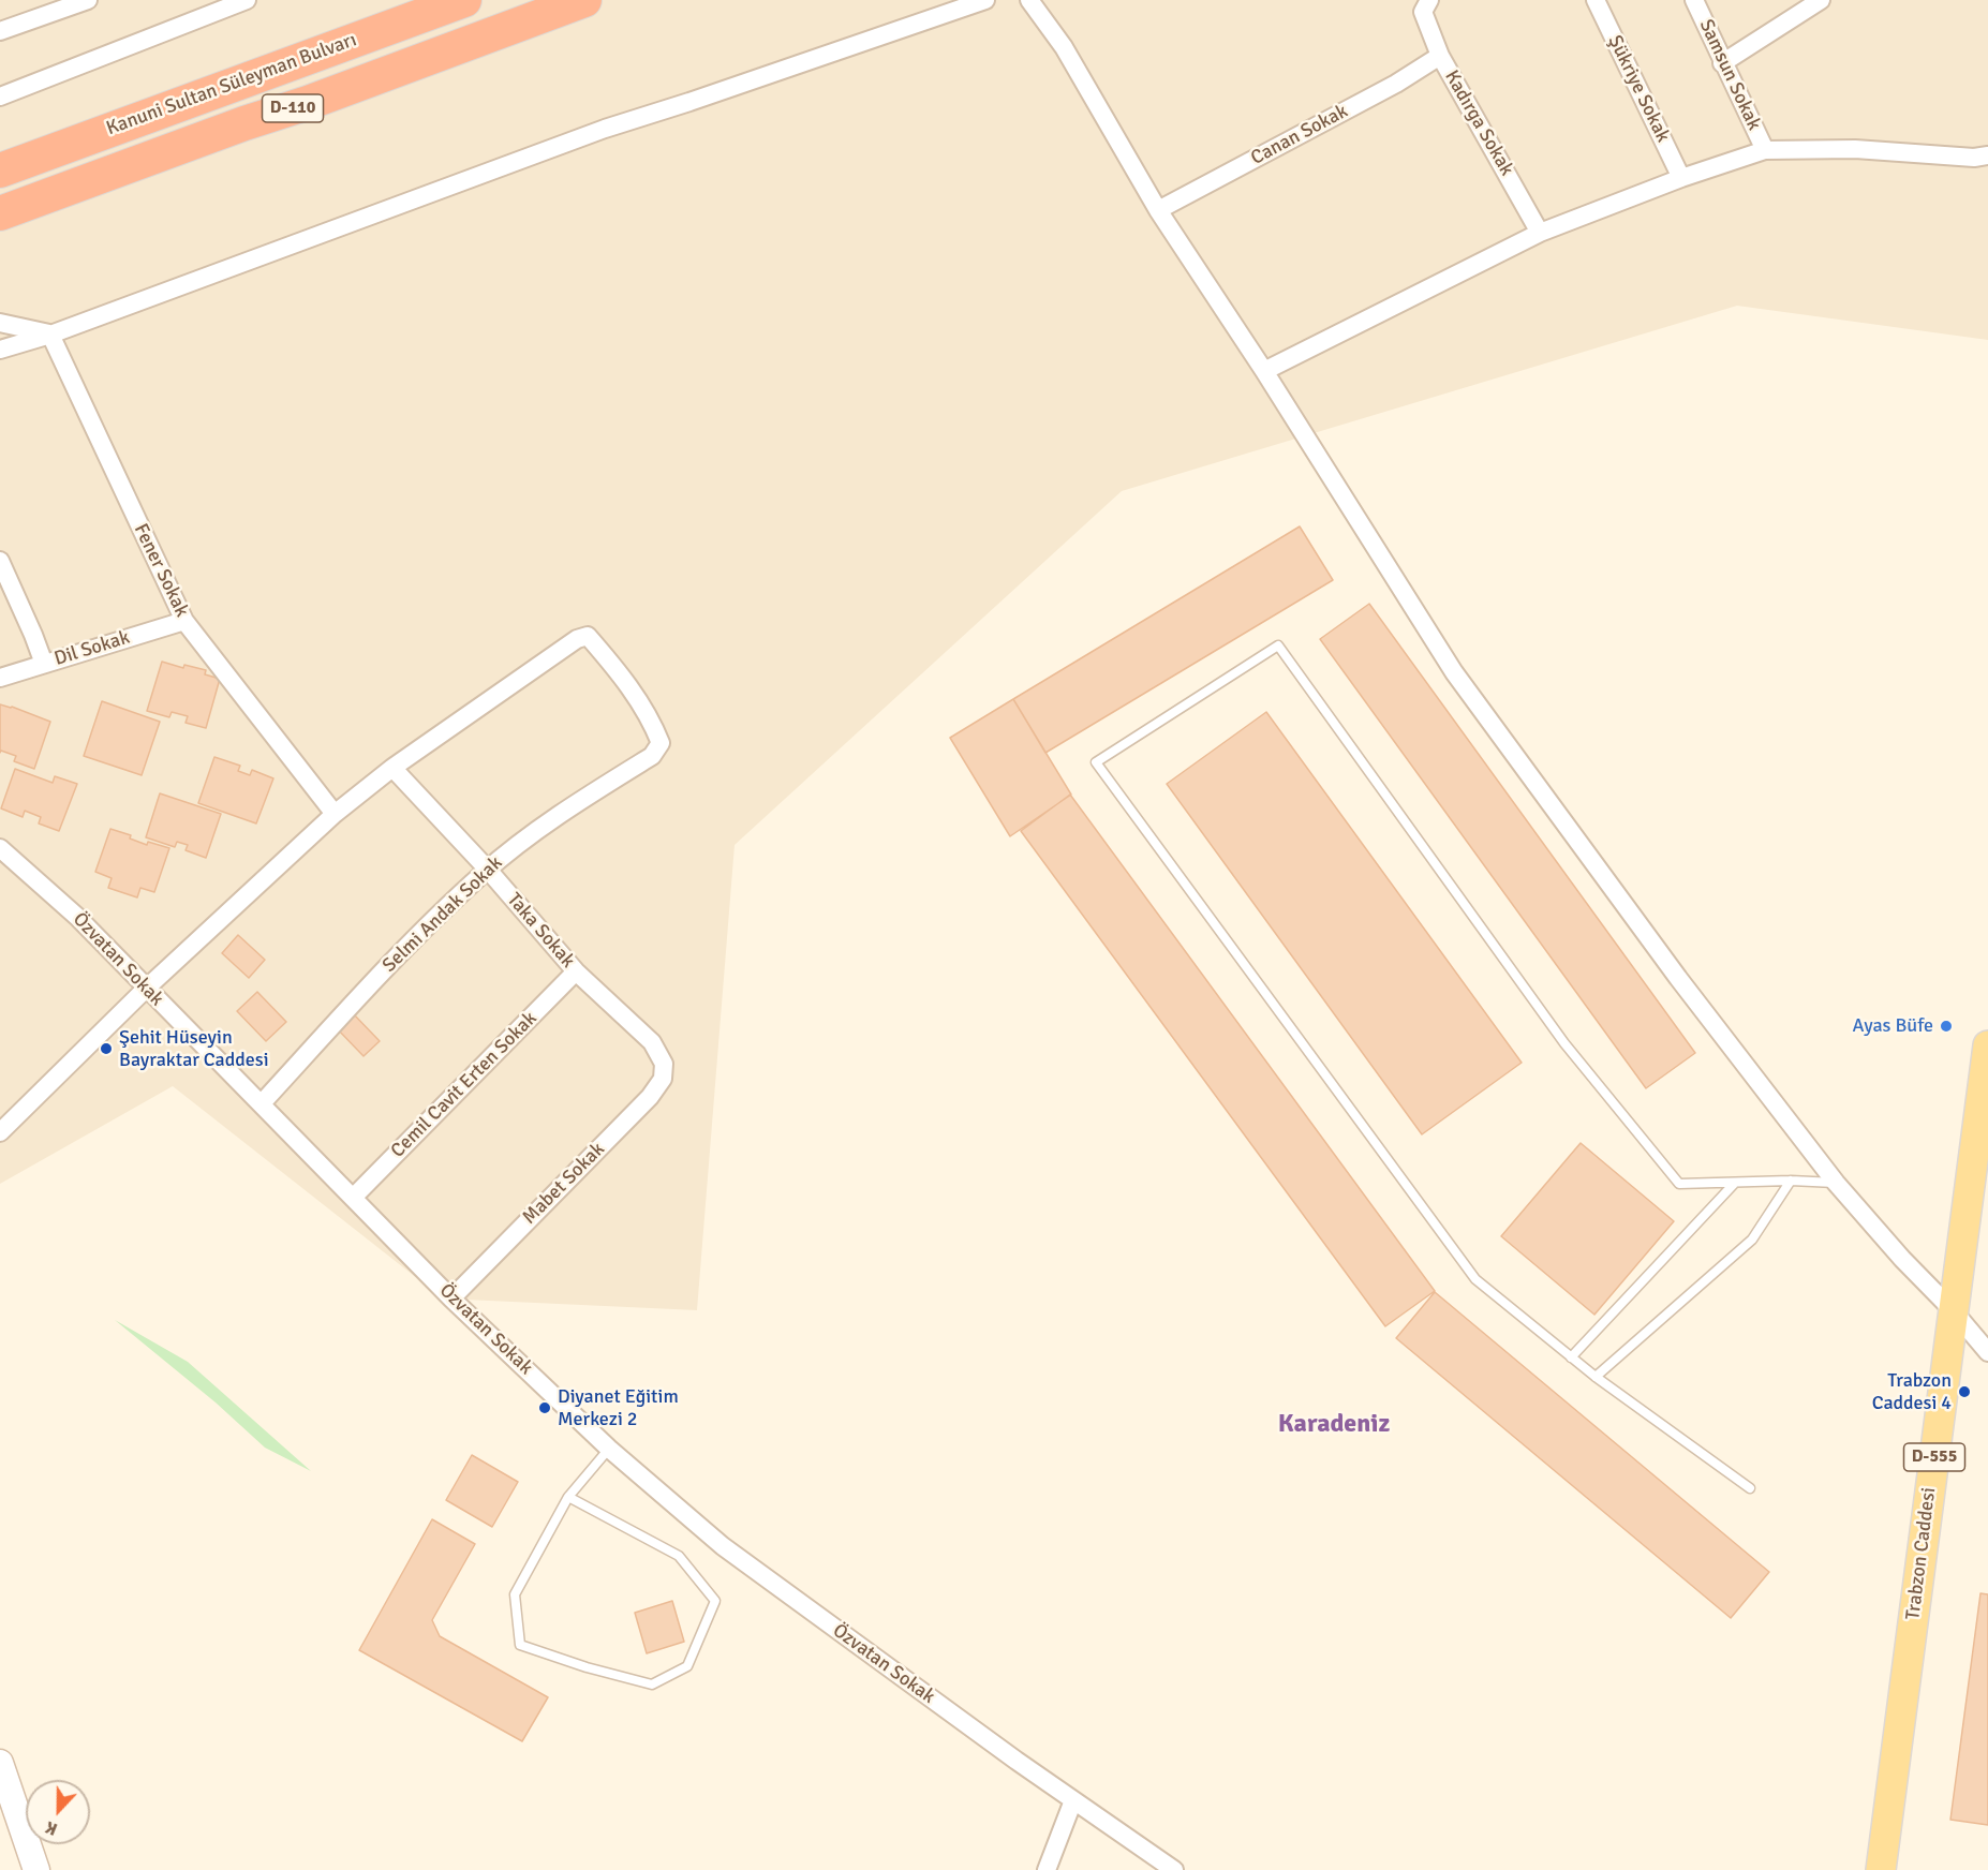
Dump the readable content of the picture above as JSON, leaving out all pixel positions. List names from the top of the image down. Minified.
{"streets":{"highway":["Kanuni Sultan Süleyman Bulvarı","D-110"],"main road":["D-555","Trabzon Caddesi"],"street":["Samsun Sokak","Şükriye Sokak","Kadırga Sokak","Canan Sokak","Fener Sokak","Dil Sokak","Selmi Andak Sokak","Taka Sokak","Özvatan Sokak","Cemil Cavit Erten Sokak","Mabet Sokak"]},"crossings":[["Kadırga Sokak","Canan Sokak"],["Fener Sokak","Dil Sokak"],["Selmi Andak Sokak","Taka Sokak"],["Selmi Andak Sokak","Özvatan Sokak"],["Taka Sokak","Cemil Cavit Erten Sokak"],["Taka Sokak","Mabet Sokak"],["Özvatan Sokak","Cemil Cavit Erten Sokak"],["Özvatan Sokak","Mabet Sokak"]],"districts":["Karadeniz"],"places":["Ayas Büfe","Şehit Hüseyin Bayraktar Caddesi","Trabzon Caddesi 4","Diyanet Eğitim Merkezi 2"],"north":"bottom"}
